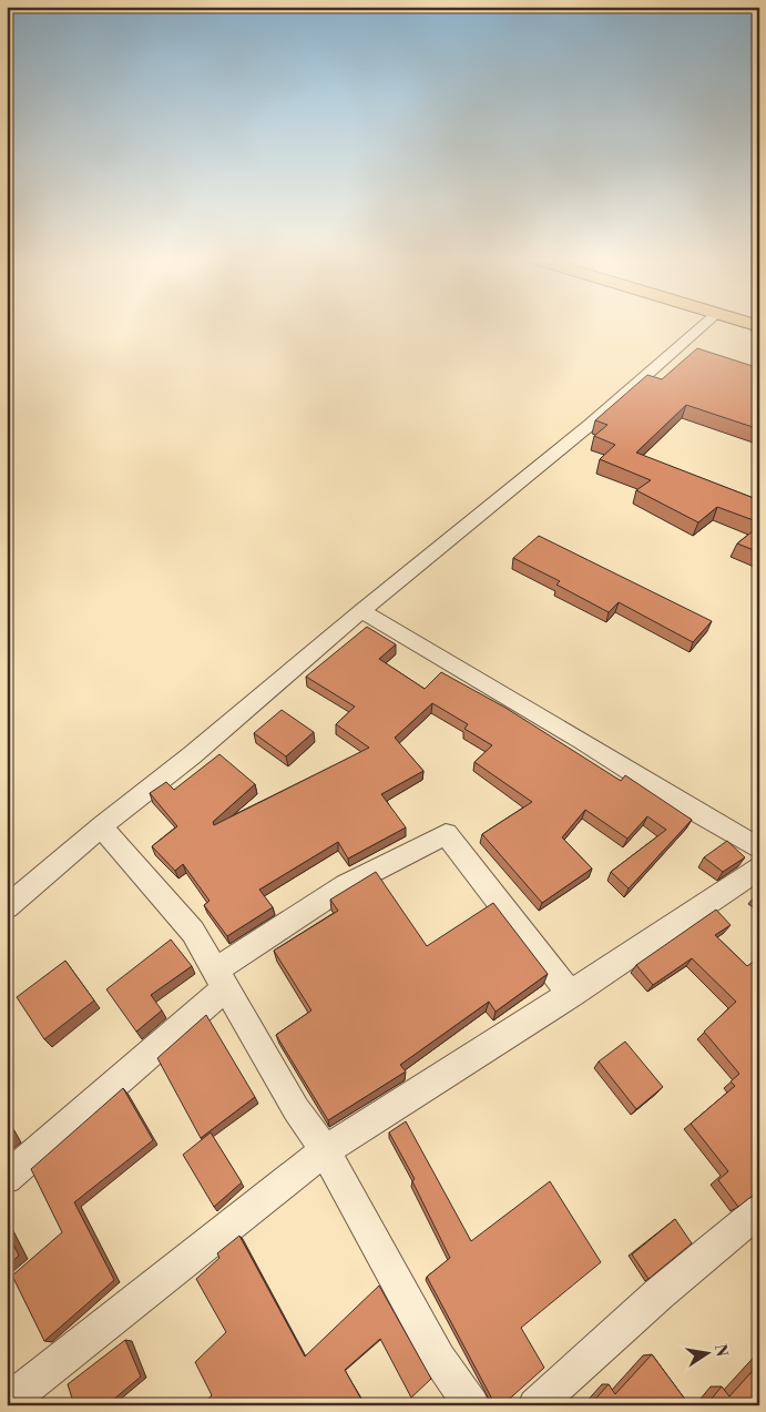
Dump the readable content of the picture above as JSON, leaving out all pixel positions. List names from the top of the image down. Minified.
{"north":"right"}
